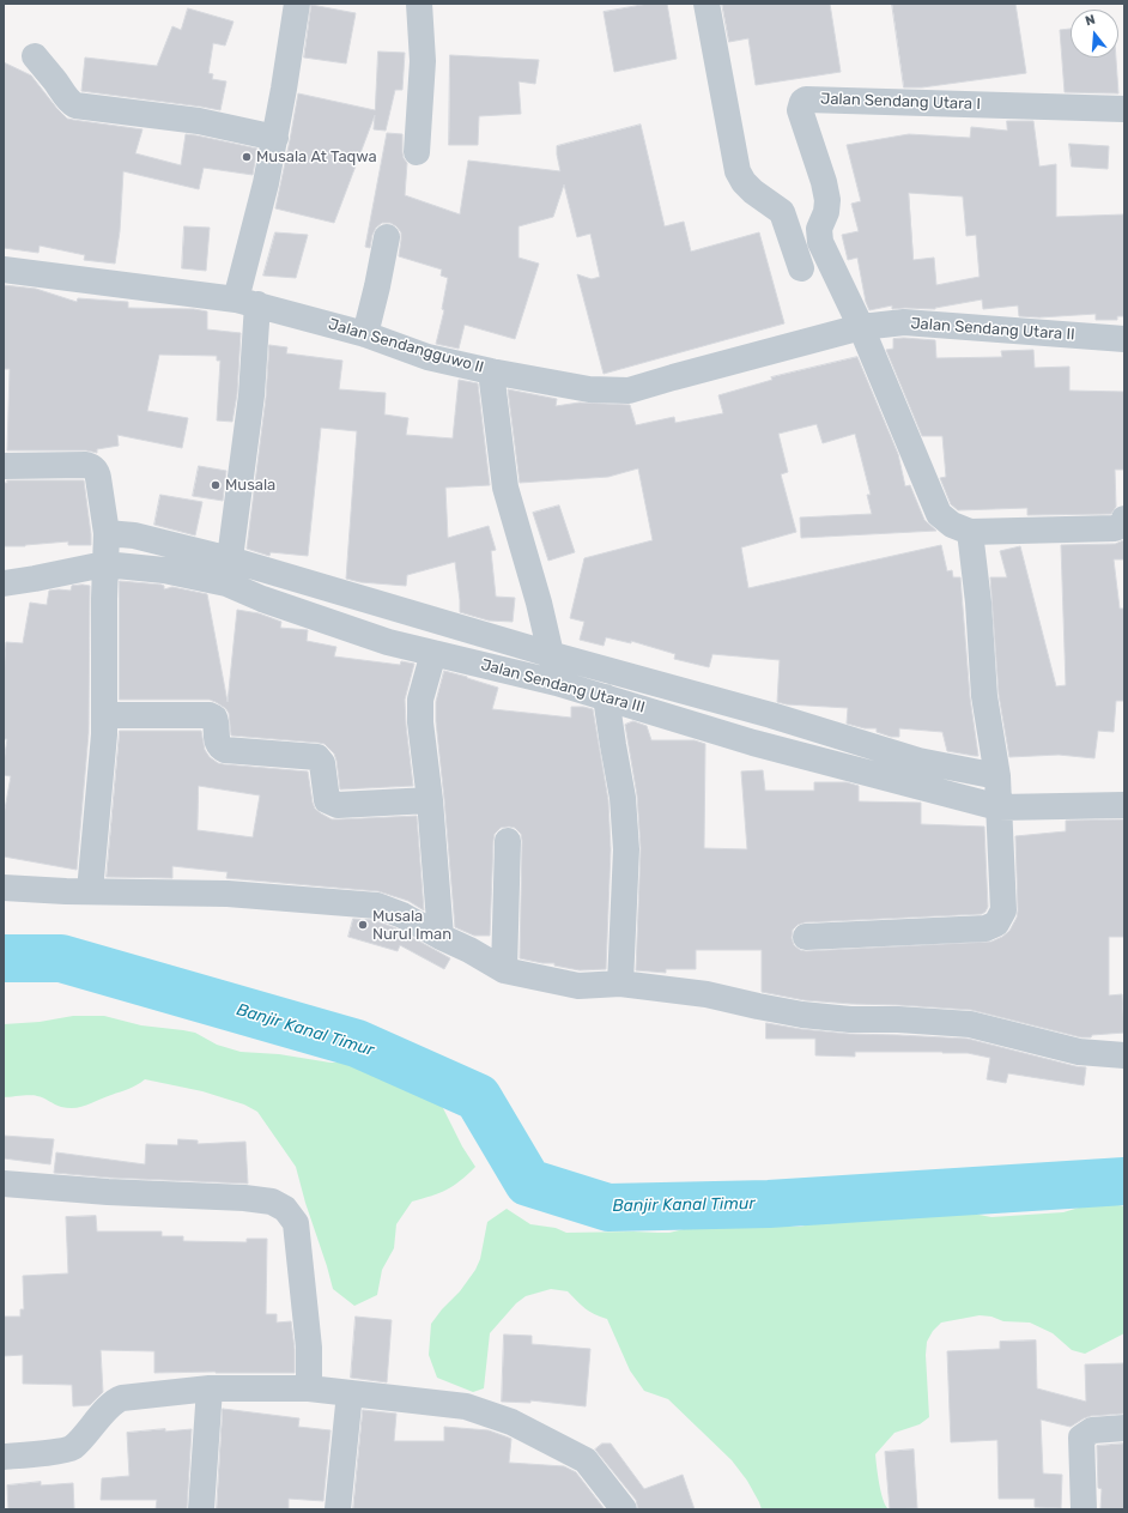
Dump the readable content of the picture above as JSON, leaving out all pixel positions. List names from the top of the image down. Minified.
{"streets":{"street":["Jalan Sendang Utara I","Jalan Sendang Utara II","Jalan Sendangguwo II","Jalan Sendang Utara III"]},"crossings":[["Jalan Sendang Utara I","Jalan Sendang Utara II"],["Jalan Sendang Utara I","Jalan Sendangguwo II"],["Jalan Sendang Utara II","Jalan Sendangguwo II"]],"water":["Banjir Kanal Timur"],"places":["Musala At Taqwa","Musala","Musala Nurul Iman"],"north":"top"}
